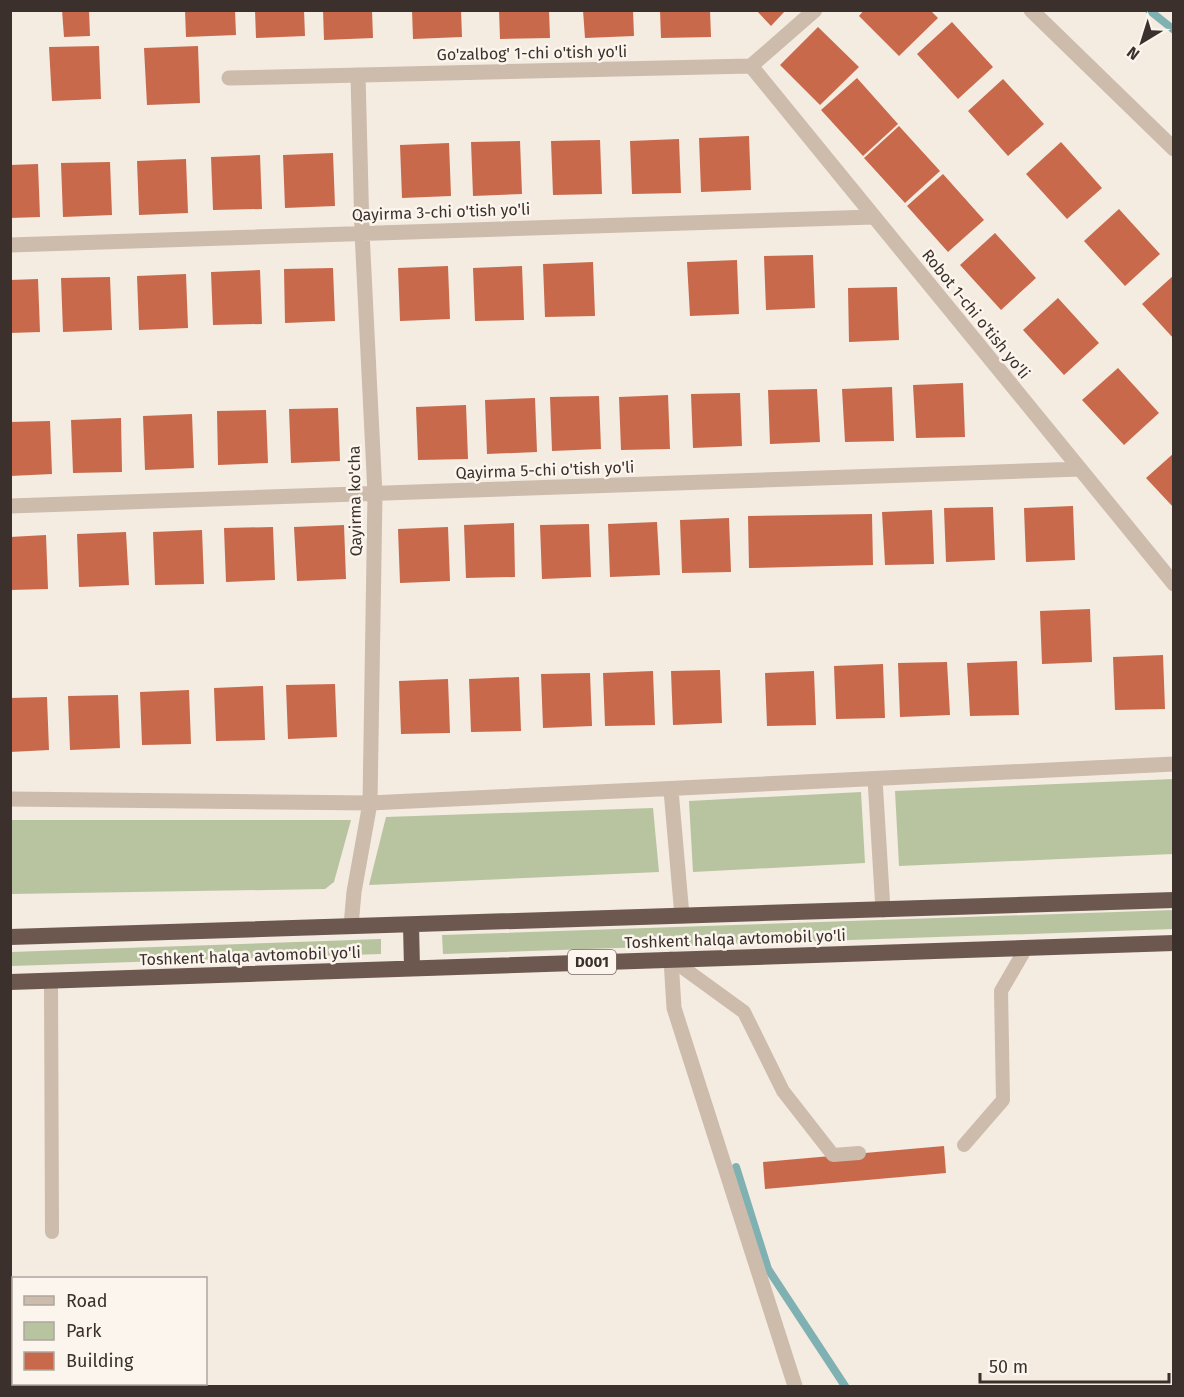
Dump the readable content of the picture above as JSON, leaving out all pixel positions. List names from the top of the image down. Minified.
{"streets":{"highway":["Toshkent halqa avtomobil yo'li","D001"],"street":["Go'zalbog' 1-chi o'tish yo'li","Qayirma 3-chi o'tish yo'li","Robot 1-chi o'tish yo'li","Qayirma 5-chi o'tish yo'li","Qayirma ko'cha"]},"crossings":[["Go'zalbog' 1-chi o'tish yo'li","Robot 1-chi o'tish yo'li"],["Go'zalbog' 1-chi o'tish yo'li","Qayirma ko'cha"],["Qayirma 3-chi o'tish yo'li","Robot 1-chi o'tish yo'li"],["Qayirma 3-chi o'tish yo'li","Qayirma ko'cha"],["Robot 1-chi o'tish yo'li","Qayirma 5-chi o'tish yo'li"],["Qayirma 5-chi o'tish yo'li","Qayirma ko'cha"],["Qayirma ko'cha","Toshkent halqa avtomobil yo'li"]],"legend":["Road","Park","Building"],"scale_bar":"50 m","north":"bottom left"}
